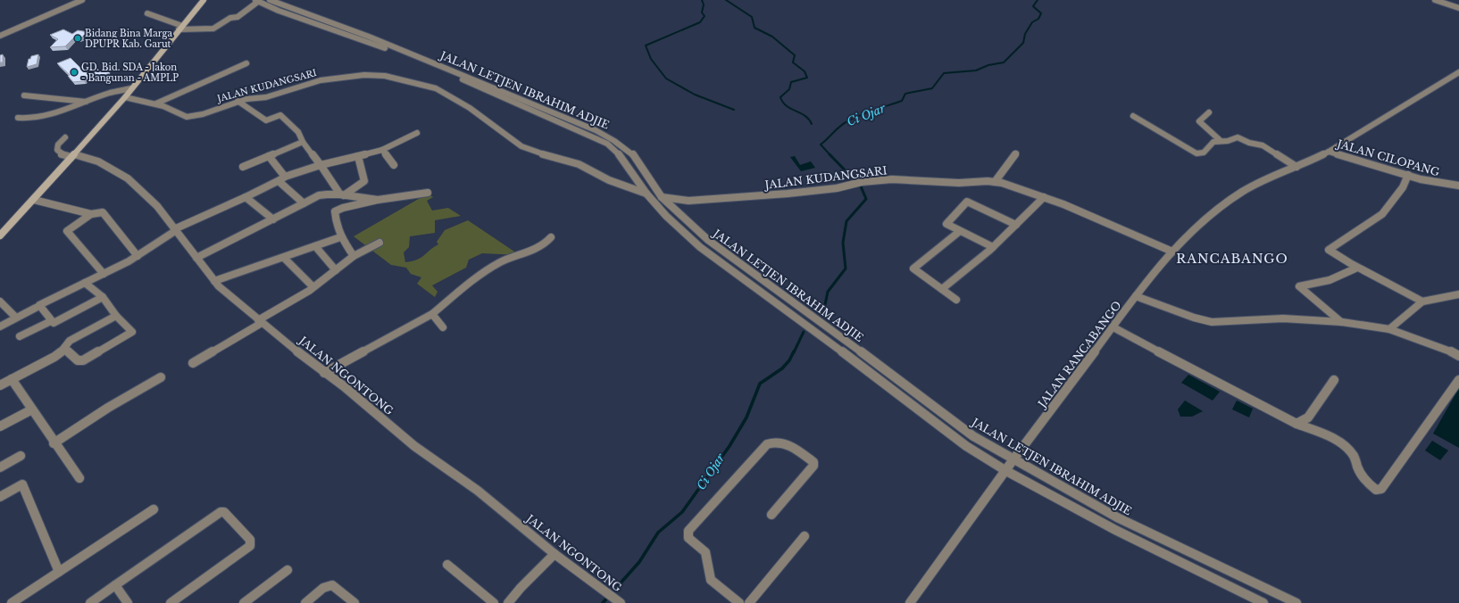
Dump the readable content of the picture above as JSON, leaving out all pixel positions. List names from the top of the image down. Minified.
{"streets":{"street":["JALAN KUDANGSARI","JALAN LETJEN IBRAHIM ADJIE","JALAN CILOPANG","JALAN RANCABANGO","JALAN NGONTONG"]},"crossings":[["JALAN KUDANGSARI","JALAN LETJEN IBRAHIM ADJIE"],["JALAN KUDANGSARI","JALAN CILOPANG"],["JALAN KUDANGSARI","JALAN RANCABANGO"],["JALAN LETJEN IBRAHIM ADJIE","JALAN RANCABANGO"],["JALAN CILOPANG","JALAN RANCABANGO"]],"districts":["RANCABANGO"],"water":["Ci Ojar"],"places":["Bidang Bina Marga DPUPR Kab. Garut","GD. Bid. SDA - Jakon - Bangunan - AMPLP"]}
